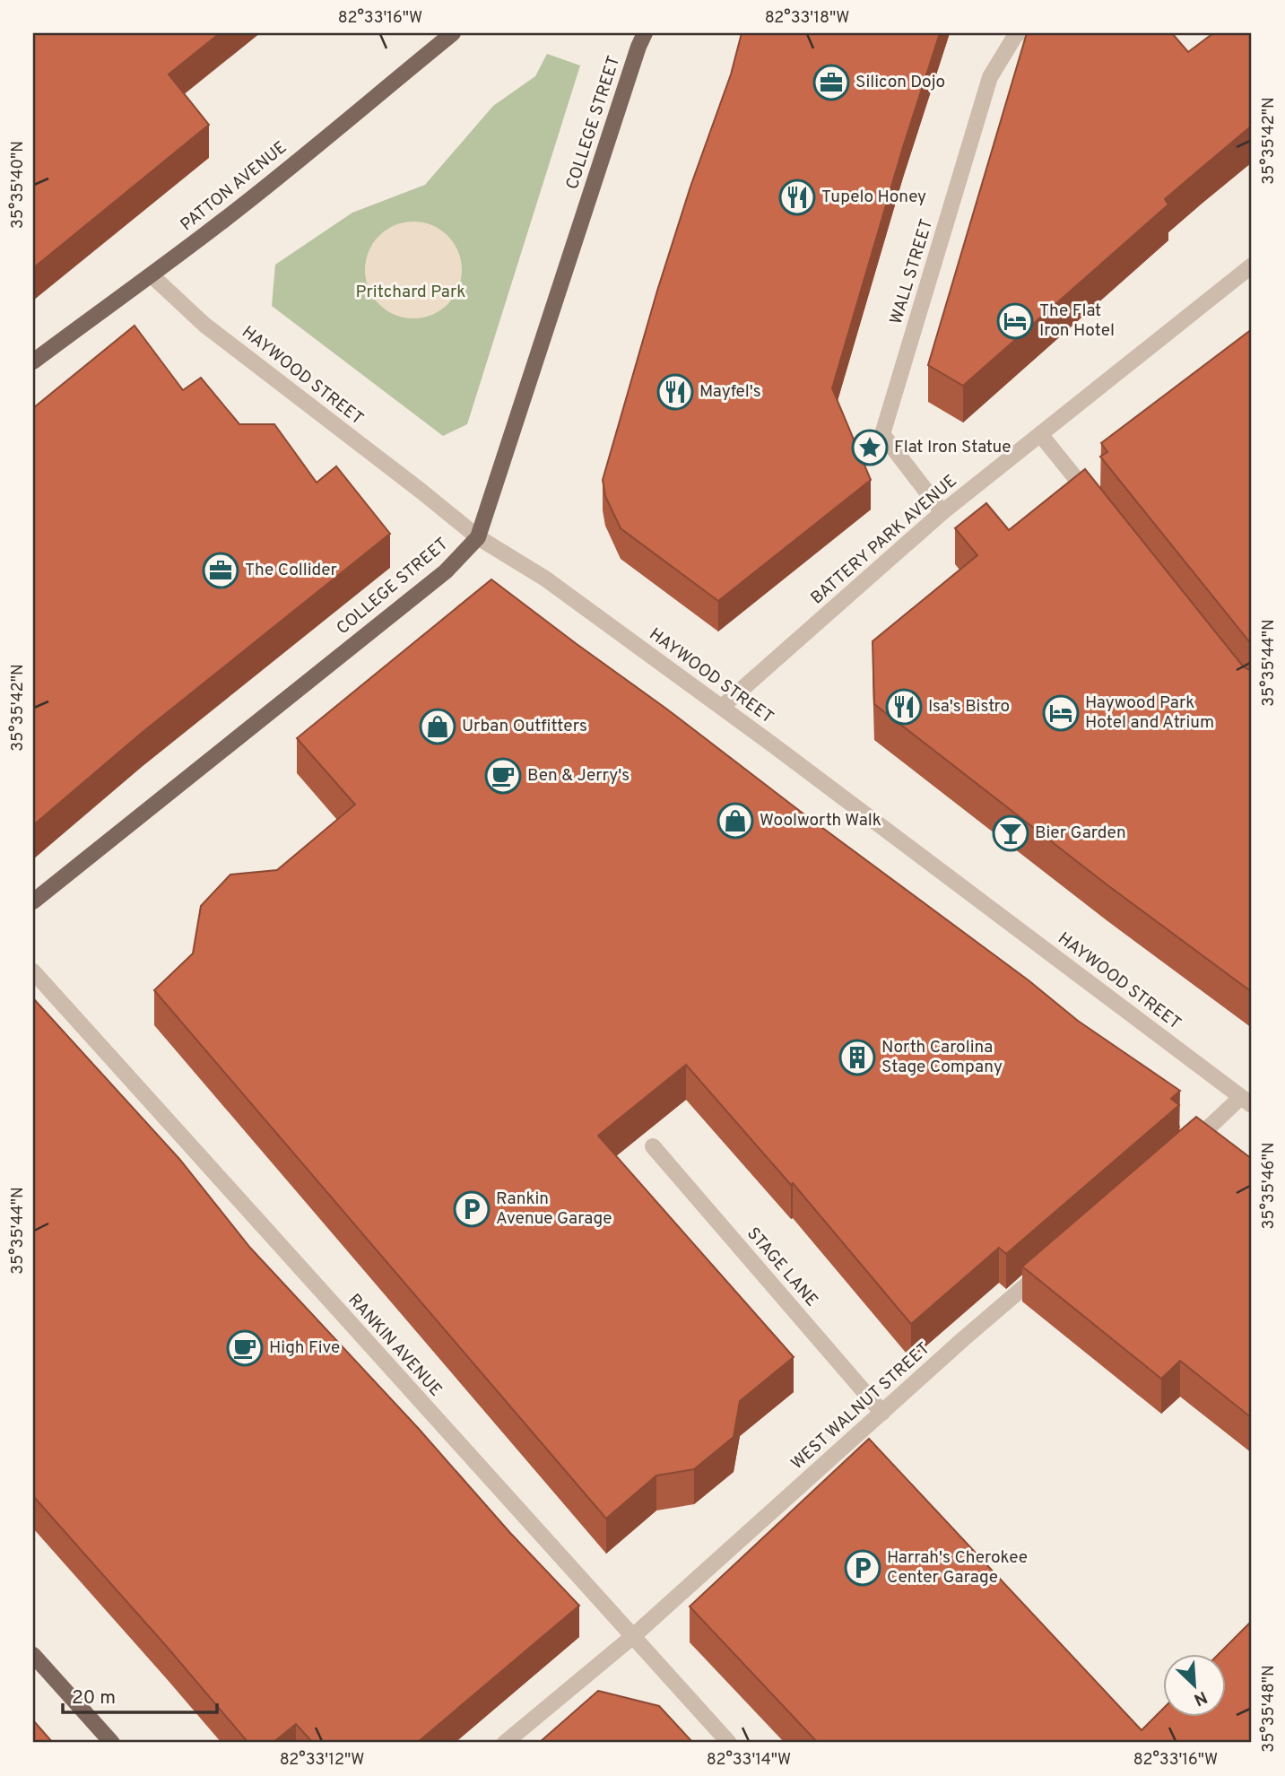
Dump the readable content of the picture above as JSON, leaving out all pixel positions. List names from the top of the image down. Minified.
{"streets":{"main road":["COLLEGE STREET","PATTON AVENUE"],"street":["WALL STREET","HAYWOOD STREET","BATTERY PARK AVENUE","STAGE LANE","RANKIN AVENUE","WEST WALNUT STREET"]},"crossings":[["COLLEGE STREET","HAYWOOD STREET"],["PATTON AVENUE","HAYWOOD STREET"],["WALL STREET","BATTERY PARK AVENUE"],["HAYWOOD STREET","BATTERY PARK AVENUE"],["STAGE LANE","WEST WALNUT STREET"],["RANKIN AVENUE","WEST WALNUT STREET"]],"parks":["Pritchard Park"],"places":{"office":["Silicon Dojo","The Collider"],"restaurant":["Tupelo Honey","Mayfel's","Isa's Bistro"],"hotel":["The Flat Iron Hotel","Haywood Park Hotel and Atrium"],"place":["Flat Iron Statue"],"shop":["Urban Outfitters","Woolworth Walk"],"cafe":["Ben & Jerry's","High Five"],"bar":["Bier Garden"],"building":["North Carolina Stage Company"],"parking":["Rankin Avenue Garage","Harrah's Cherokee Center Garage"]},"scale_bar":"20 m","north":"bottom right","coordinates":["82°33'16\"W","82°33'18\"W","35°35'42\"N","35°35'40\"N","35°35'44\"N","35°35'46\"N","35°35'48\"N","82°33'12\"W","82°33'14\"W"]}
